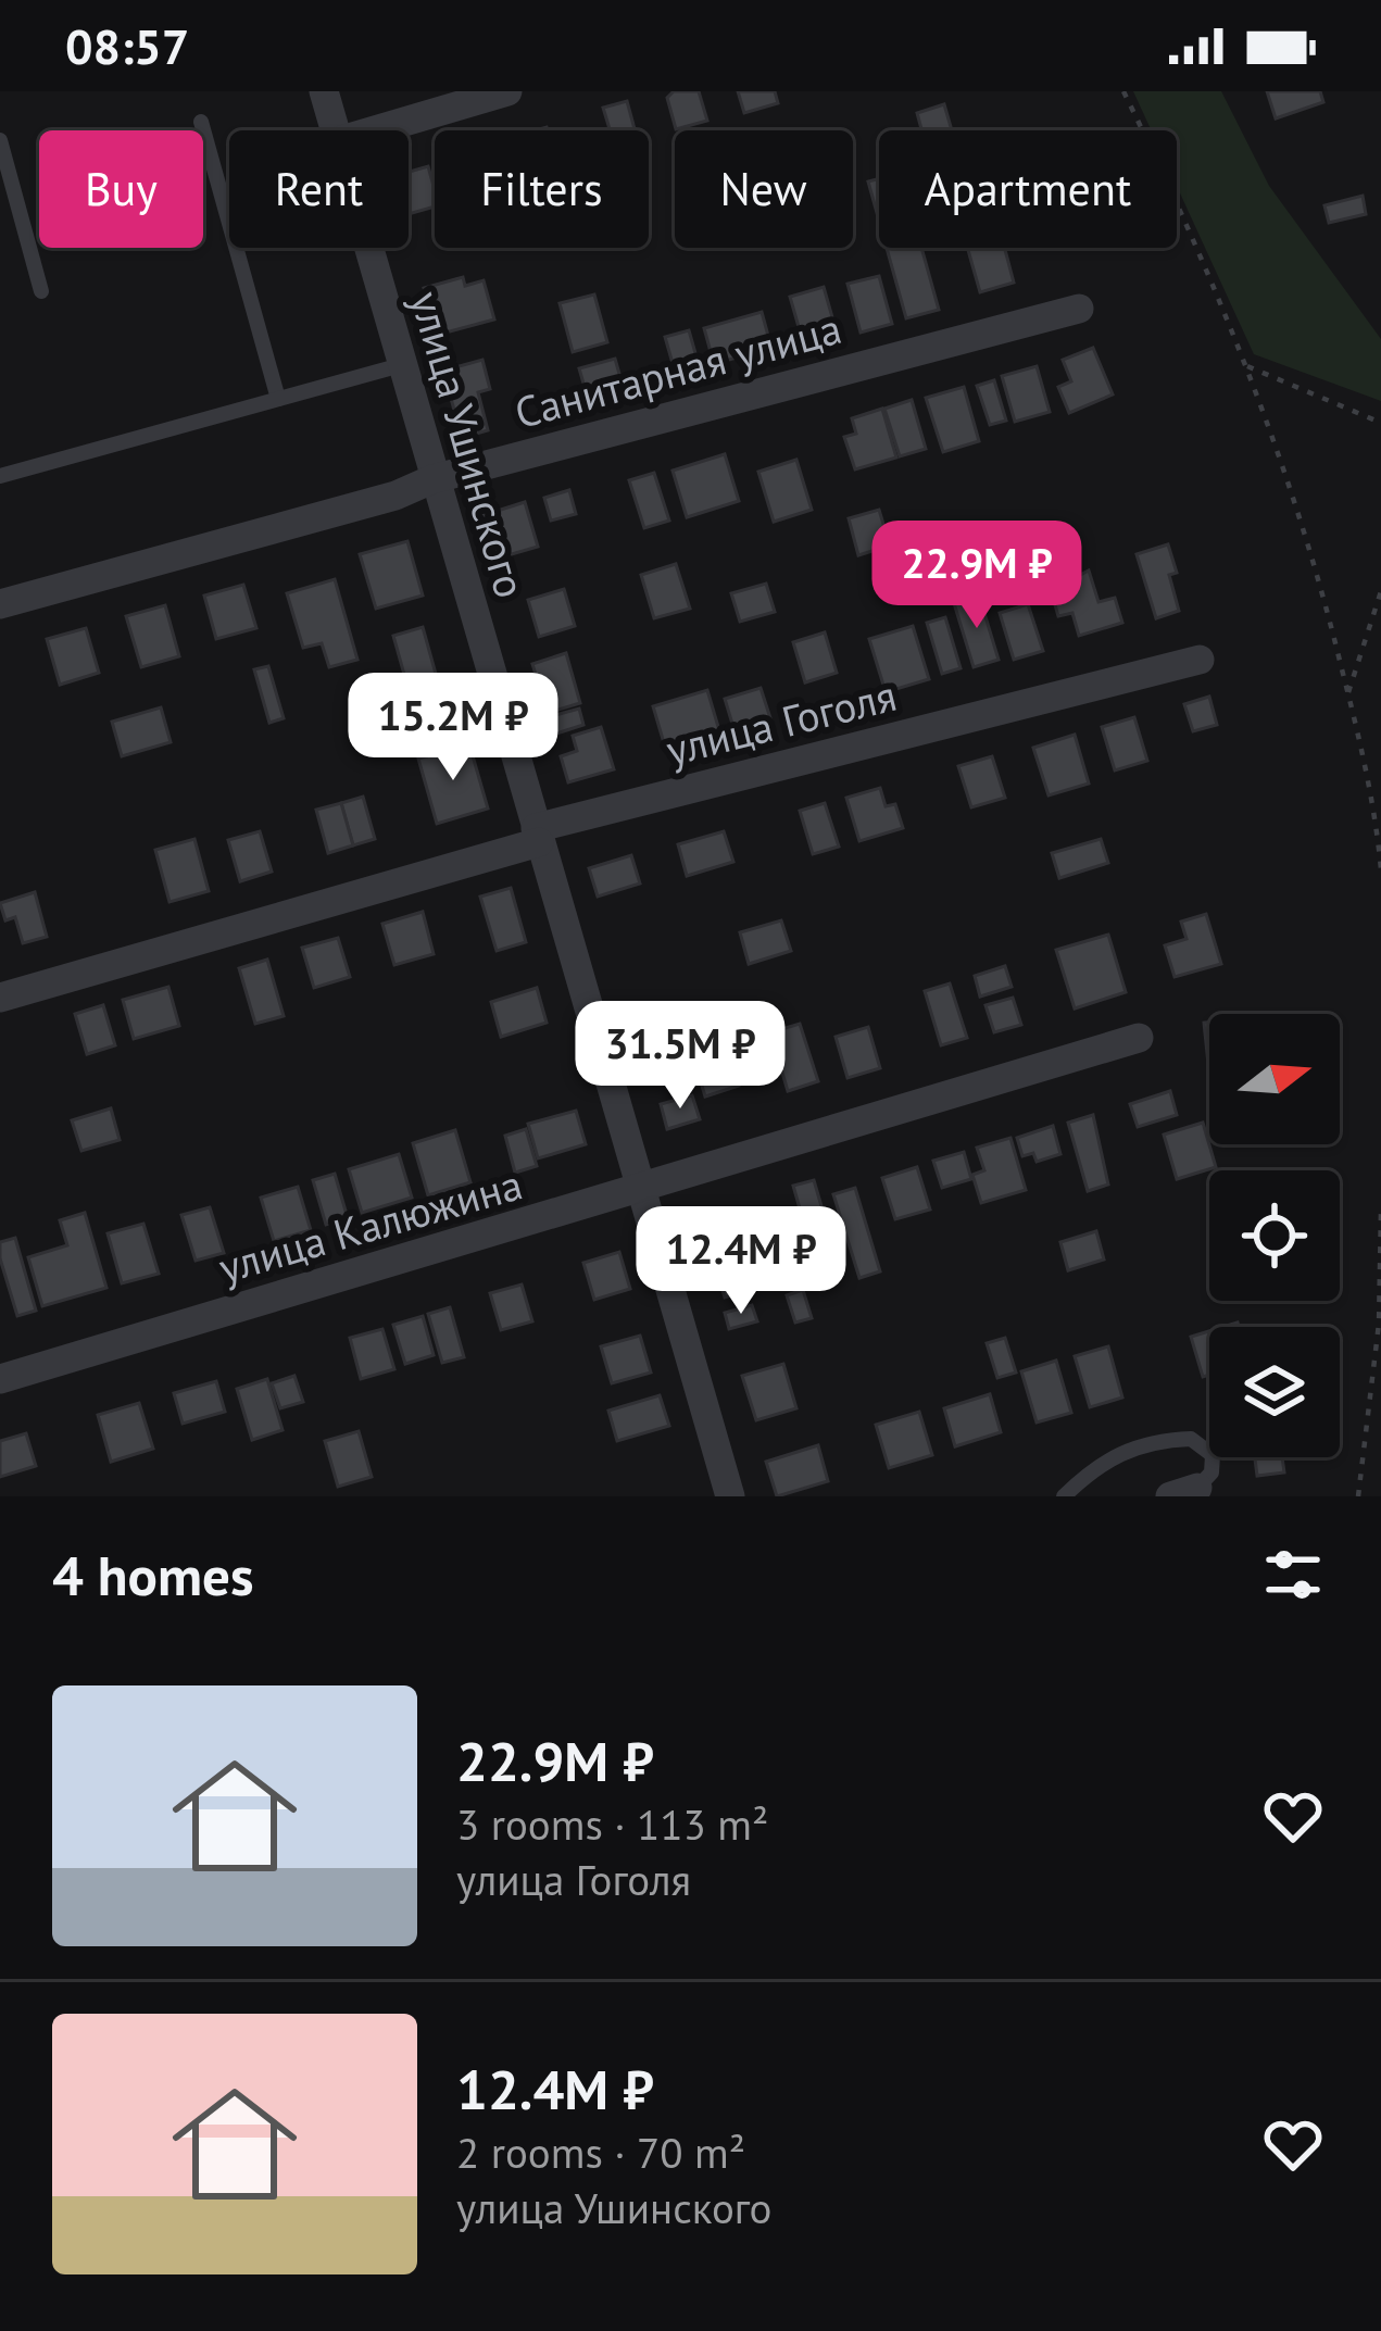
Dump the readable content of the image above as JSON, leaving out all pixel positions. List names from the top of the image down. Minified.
{"streets":{"street":["Санитарная улица","улица Ушинского","улица Гоголя","улица Калюжина"]},"crossings":[["Санитарная улица","улица Ушинского"],["улица Ушинского","улица Гоголя"],["улица Ушинского","улица Калюжина"]],"north":"right","page":{"status":"08:57","chip":["Buy","Rent","Filters","New","Apartment"],"price":["22.9M ₽","15.2M ₽","31.5M ₽","12.4M ₽"],"heading":"4 homes","list":[{"name":"22.9M ₽","note":"3 rooms · 113 m² · улица Гоголя"},{"name":"12.4M ₽","note":"2 rooms · 70 m² · улица Ушинского"}]}}
